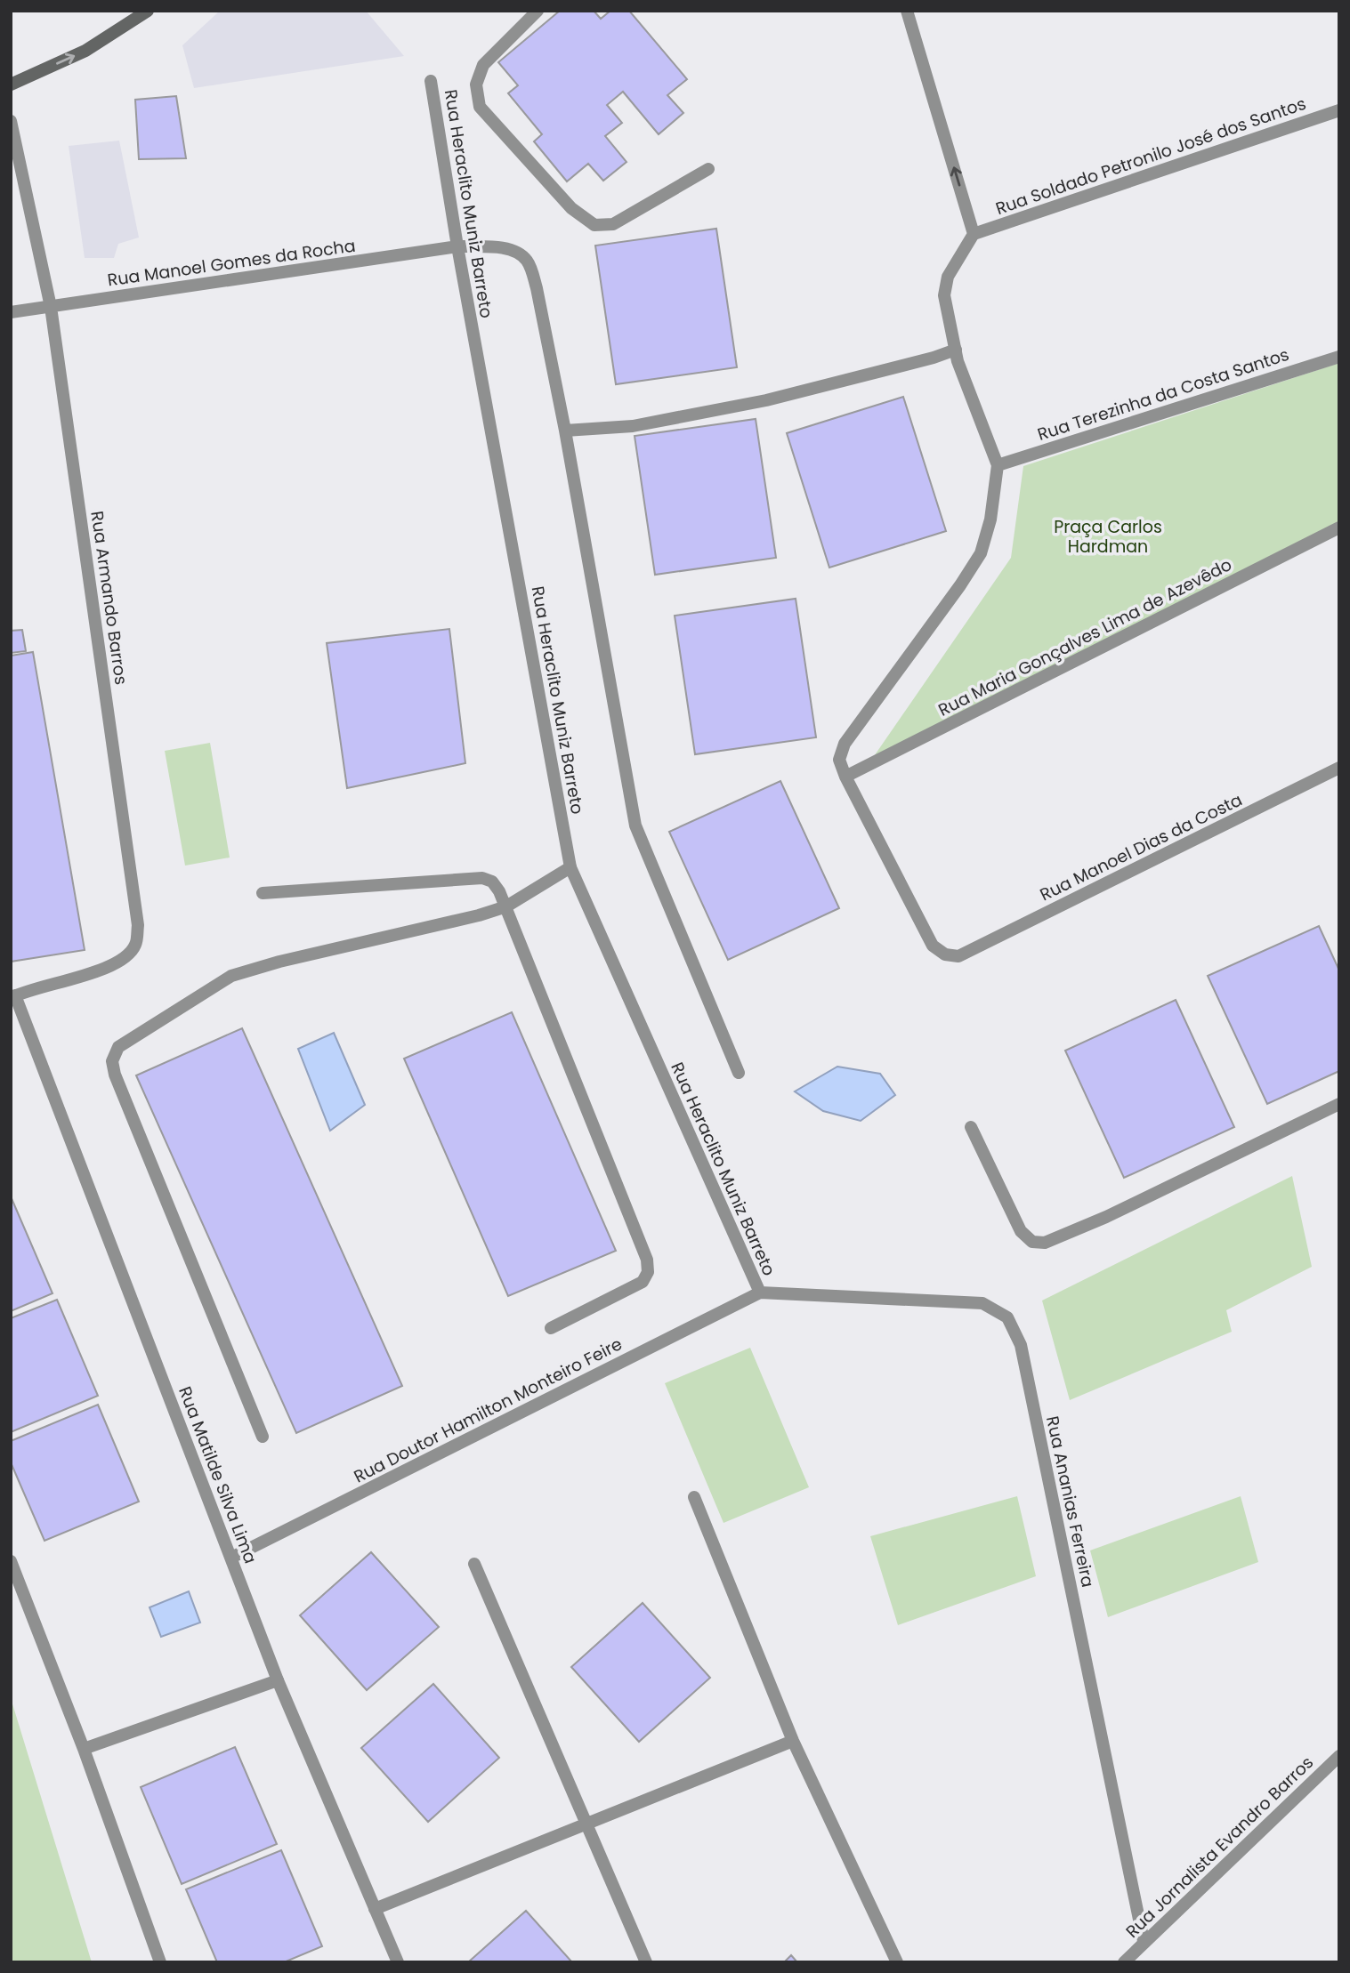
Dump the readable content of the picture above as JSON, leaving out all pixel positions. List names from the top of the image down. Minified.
{"streets":{"street":["Rua Soldado Petronilo José dos Santos","Rua Heraclito Muniz Barreto","Rua Manoel Gomes da Rocha","Rua Terezinha da Costa Santos","Rua Armando Barros","Rua Maria Gonçalves Lima de Azevêdo","Rua Manoel Dias da Costa","Rua Doutor Hamilton Monteiro Feire","Rua Matilde Silva Lima","Rua Ananias Ferreira","Rua Jornalista Evandro Barros"]},"crossings":[["Rua Heraclito Muniz Barreto","Rua Manoel Gomes da Rocha"],["Rua Heraclito Muniz Barreto","Rua Doutor Hamilton Monteiro Feire"],["Rua Heraclito Muniz Barreto","Rua Ananias Ferreira"],["Rua Manoel Gomes da Rocha","Rua Armando Barros"],["Rua Armando Barros","Rua Matilde Silva Lima"],["Rua Maria Gonçalves Lima de Azevêdo","Rua Manoel Dias da Costa"],["Rua Doutor Hamilton Monteiro Feire","Rua Matilde Silva Lima"],["Rua Doutor Hamilton Monteiro Feire","Rua Ananias Ferreira"],["Rua Ananias Ferreira","Rua Jornalista Evandro Barros"]],"parks":["Praça Carlos Hardman"]}
